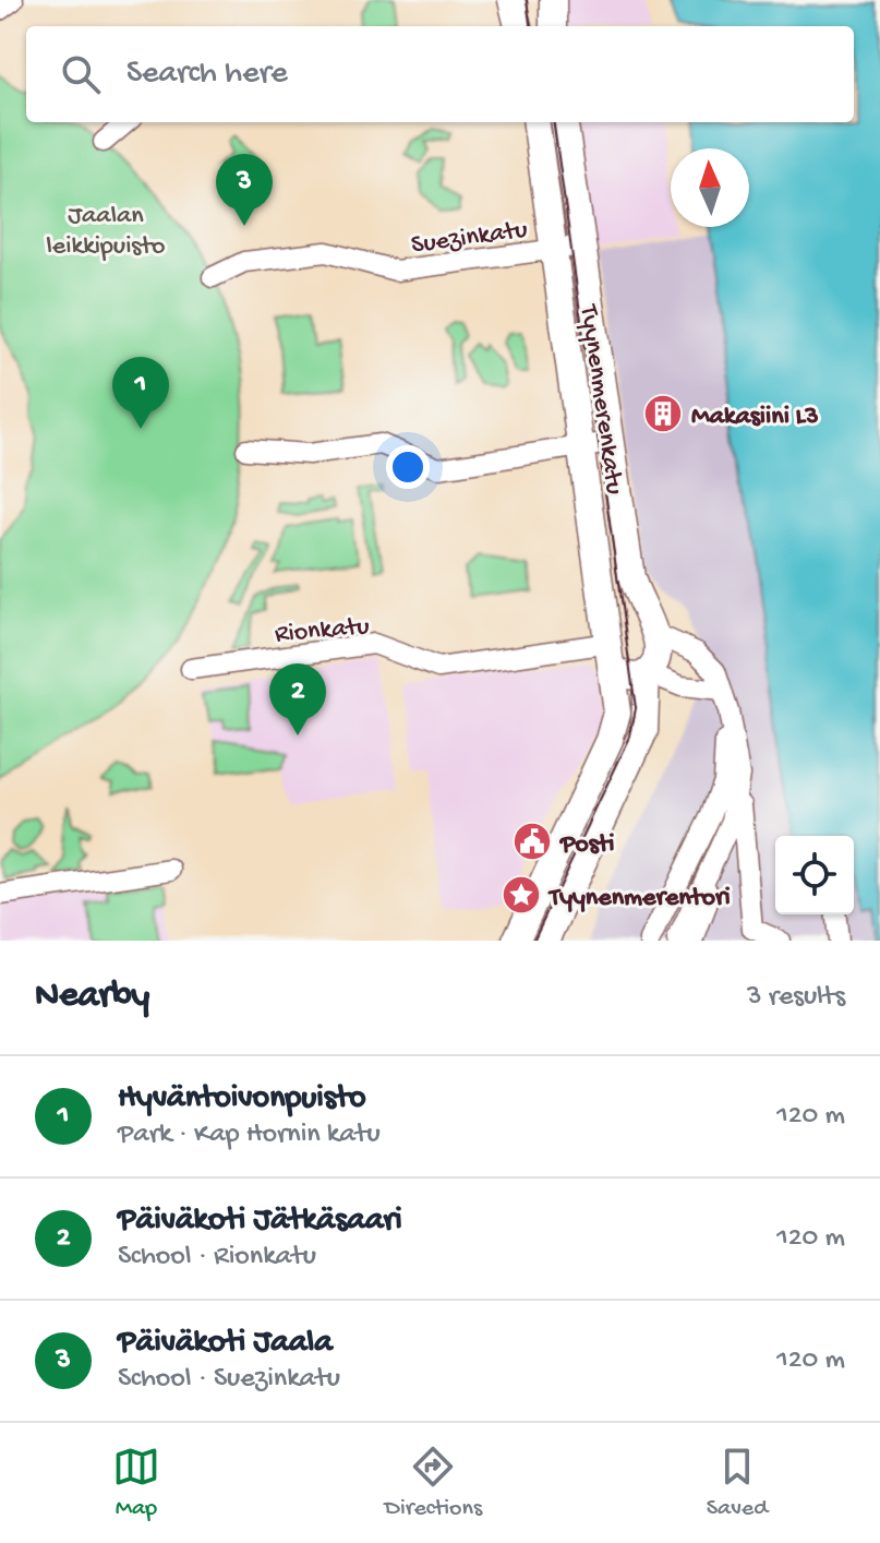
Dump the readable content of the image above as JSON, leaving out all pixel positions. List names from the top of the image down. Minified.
{"streets":{"main road":["Tyynenmerenkatu"],"street":["Suezinkatu","Rionkatu"]},"crossings":[["Suezinkatu","Tyynenmerenkatu"],["Tyynenmerenkatu","Rionkatu"]],"parks":["Jaalan leikkipuisto"],"places":{"building":["Makasiini L3"],"public building":["Posti"],"place":["Tyynenmerentori"]},"north":"top","page":{"search":"Search here","pins":["3","1","2"],"heading":["Nearby","3 results"],"list":[{"mark":"1","name":"Hyväntoivonpuisto","note":"Park · Kap Hornin katu","value":"120 m"},{"mark":"2","name":"Päiväkoti Jätkäsaari","note":"School · Rionkatu","value":"120 m"},{"mark":"3","name":"Päiväkoti Jaala","note":"School · Suezinkatu","value":"120 m"}],"nav":["Map","Directions","Saved"]}}
